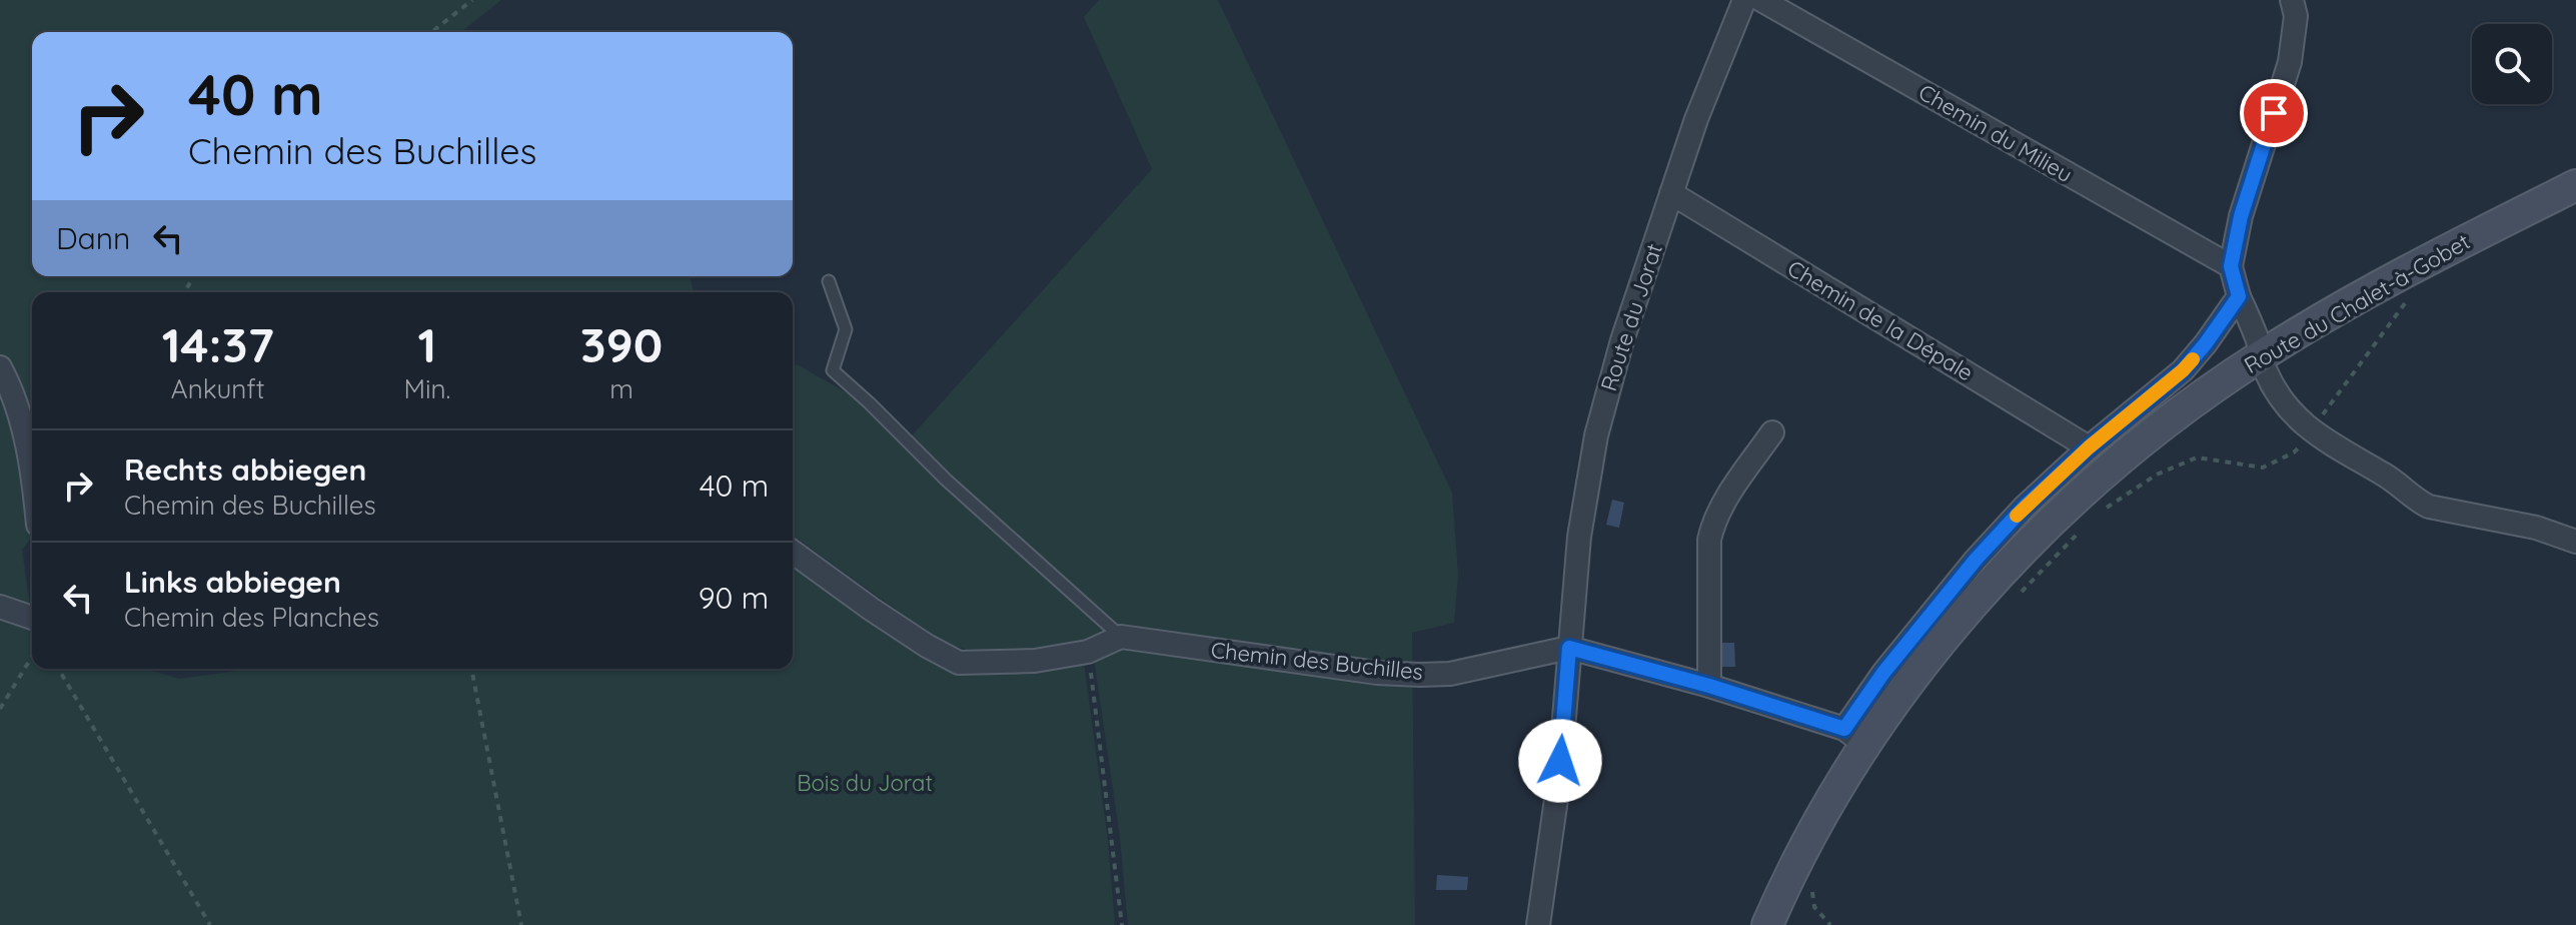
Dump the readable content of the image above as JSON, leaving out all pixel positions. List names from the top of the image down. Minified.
{"streets":{"main road":["Route du Chalet-à-Gobet"],"street":["Chemin du Milieu","Route du Jorat","Chemin de la Dépale","Chemin des Buchilles"]},"crossings":[["Route du Chalet-à-Gobet","Chemin des Buchilles"],["Route du Jorat","Chemin de la Dépale"],["Route du Jorat","Chemin des Buchilles"]],"parks":["Bois du Jorat"],"page":{"turn":["40 m","Chemin des Buchilles"],"then":"Dann","eta":["14:37","Ankunft","1","Min.","390","m"],"list":[{"name":"Rechts abbiegen","note":"Chemin des Buchilles","value":"40 m"},{"name":"Links abbiegen","note":"Chemin des Planches","value":"90 m"}]}}
